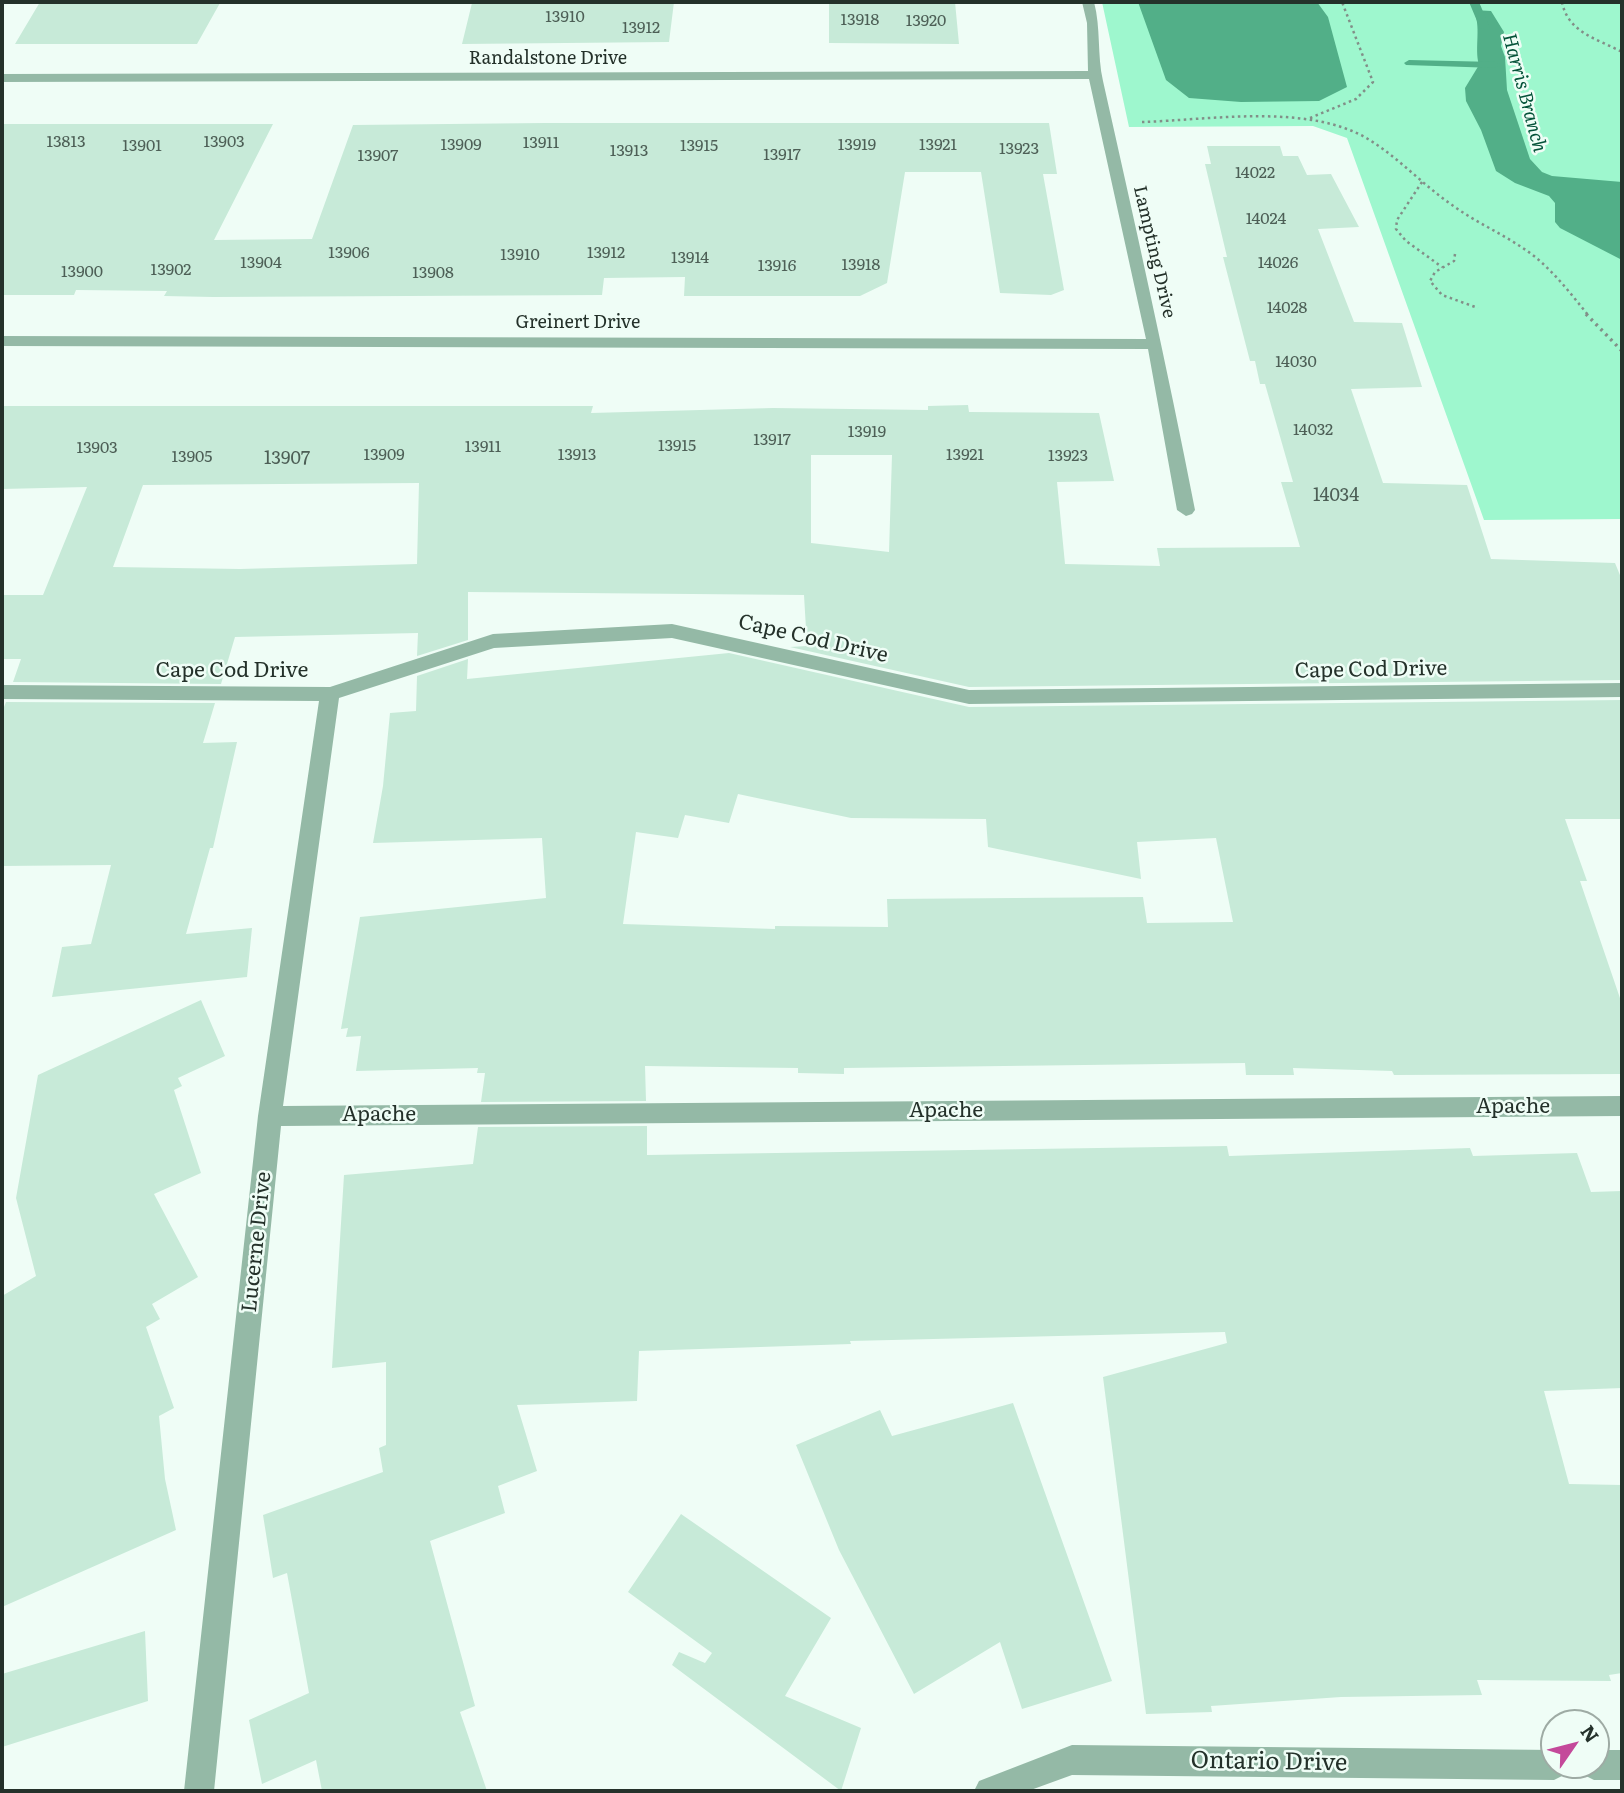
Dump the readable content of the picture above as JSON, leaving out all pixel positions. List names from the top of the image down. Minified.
{"streets":{"street":["Randalstone Drive","Lampting Drive","Greinert Drive","Cape Cod Drive","Apache","Lucerne Drive","Ontario Drive"]},"crossings":[["Randalstone Drive","Lampting Drive"],["Lampting Drive","Greinert Drive"],["Cape Cod Drive","Lucerne Drive"],["Apache","Lucerne Drive"]],"water":["Harris Branch"],"house_numbers":["13910","13918","13920","13912","13813","13903","13911","13909","13919","13921","13901","13915","13923","13913","13917","13907","14022","14024","13906","13912","13910","13914","13904","14026","13918","13916","13902","13900","13908","14028","14030","14032","13919","13917","13915","13911","13903","13909","13913","13921","13923","13905","13907","14034"],"north":"top right"}
